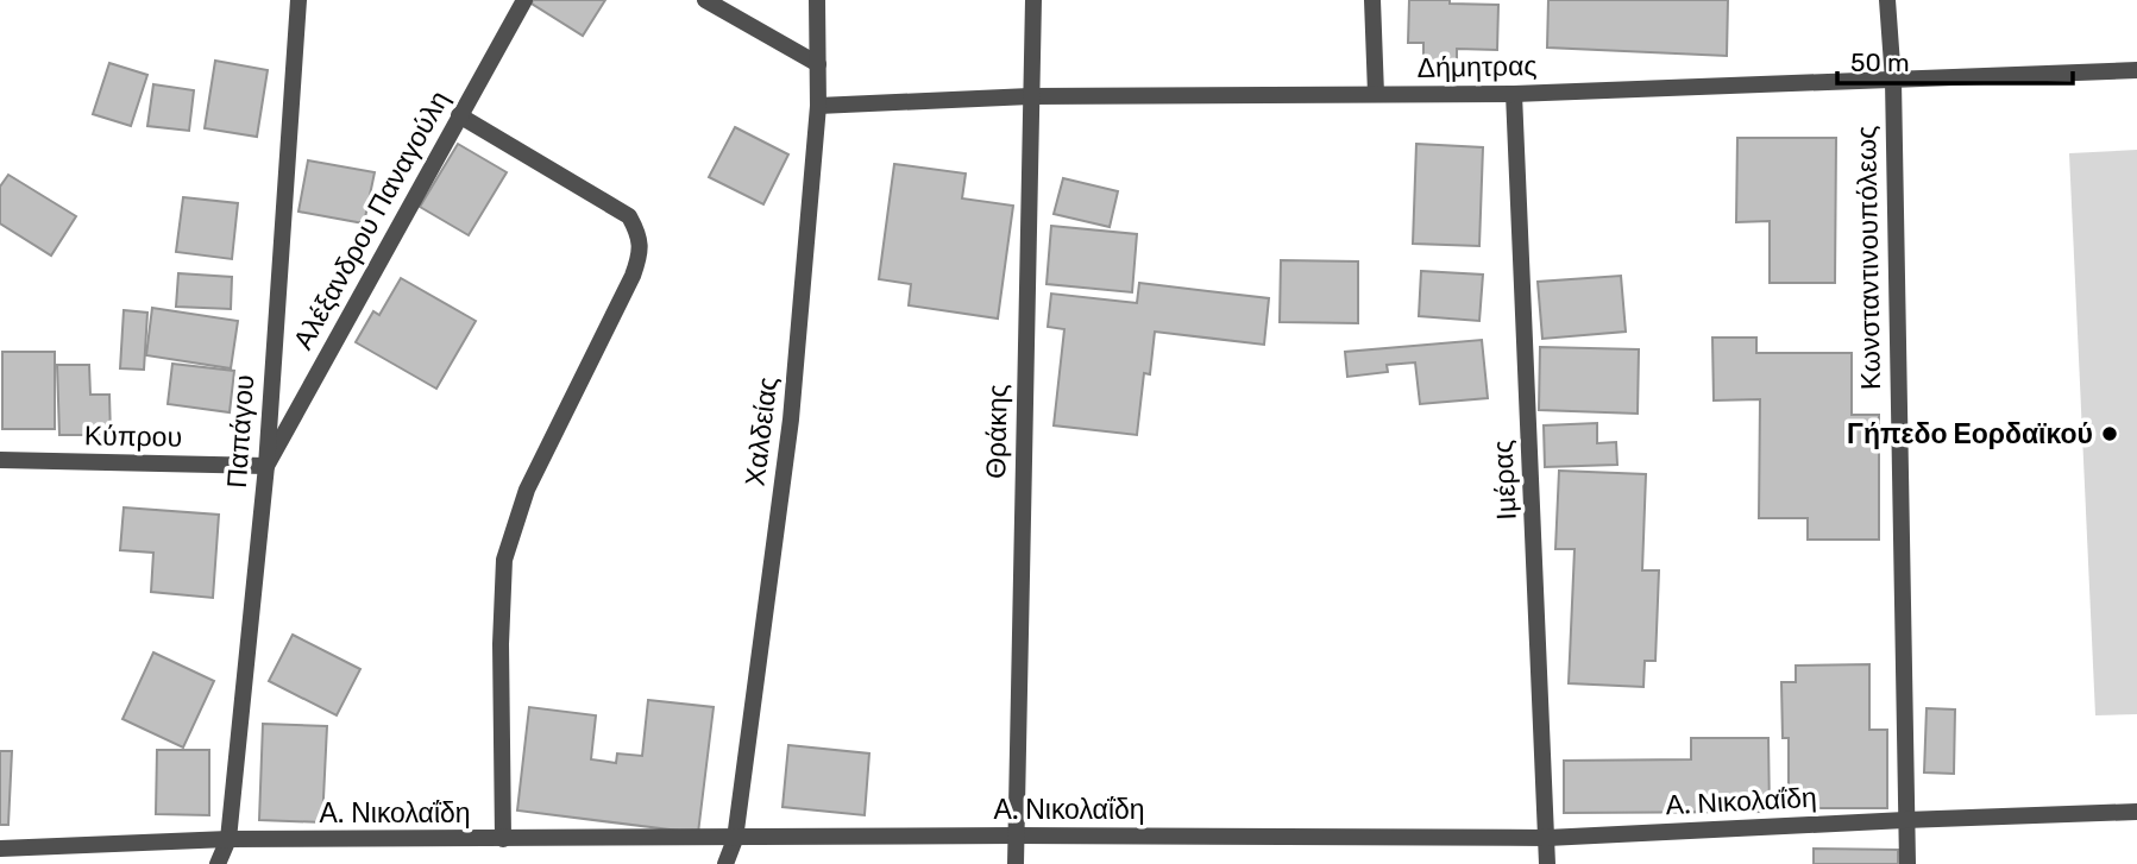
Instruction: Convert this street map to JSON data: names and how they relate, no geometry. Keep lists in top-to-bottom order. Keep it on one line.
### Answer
{"streets":{"street":["Δήμητρας","Αλέξανδρου Παναγούλη","Κωνσταντινουπόλεως","Παπάγου","Χαλδείας","Θράκης","Κύπρου","Ιμέρας","Α. Νικολαΐδη"]},"crossings":[["Δήμητρας","Κωνσταντινουπόλεως"],["Δήμητρας","Χαλδείας"],["Δήμητρας","Θράκης"],["Δήμητρας","Ιμέρας"],["Αλέξανδρου Παναγούλη","Παπάγου"],["Αλέξανδρου Παναγούλη","Κύπρου"],["Κωνσταντινουπόλεως","Α. Νικολαΐδη"],["Παπάγου","Κύπρου"],["Παπάγου","Α. Νικολαΐδη"],["Χαλδείας","Α. Νικολαΐδη"],["Θράκης","Α. Νικολαΐδη"],["Ιμέρας","Α. Νικολαΐδη"]],"places":["Γήπεδο Εορδαϊκού"],"scale_bar":"50 m"}
